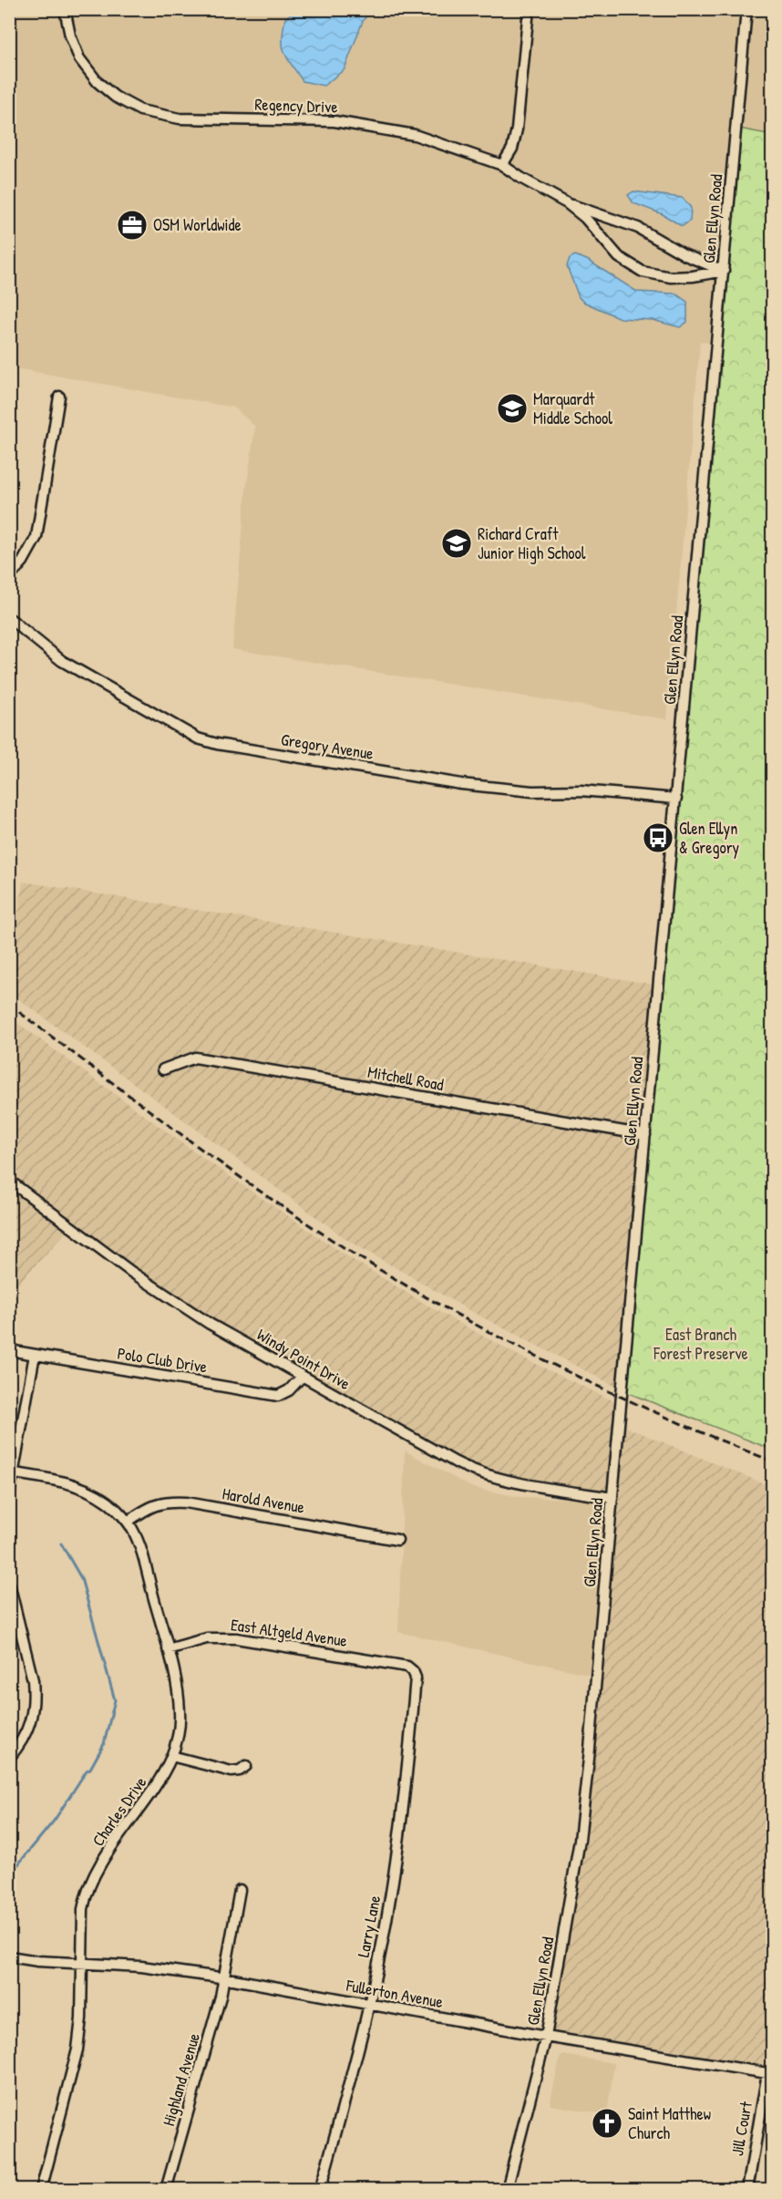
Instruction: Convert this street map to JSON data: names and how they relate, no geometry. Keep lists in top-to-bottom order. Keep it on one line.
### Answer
{"streets":{"street":["Regency Drive","Glen Ellyn Road","Gregory Avenue","Mitchell Road","Windy Point Drive","Polo Club Drive","Harold Avenue","East Altgeld Avenue","Charles Drive","Larry Lane","Fullerton Avenue","Highland Avenue","Jill Court"]},"crossings":[["Regency Drive","Glen Ellyn Road"],["Glen Ellyn Road","Gregory Avenue"],["Glen Ellyn Road","Mitchell Road"],["Glen Ellyn Road","Windy Point Drive"],["Glen Ellyn Road","Fullerton Avenue"],["Windy Point Drive","Polo Club Drive"],["Harold Avenue","Charles Drive"],["East Altgeld Avenue","Charles Drive"],["East Altgeld Avenue","Larry Lane"],["Charles Drive","Fullerton Avenue"],["Larry Lane","Fullerton Avenue"],["Fullerton Avenue","Highland Avenue"],["Fullerton Avenue","Jill Court"]],"parks":["East Branch Forest Preserve"],"places":{"office":["OSM Worldwide"],"school or university":["Marquardt Middle School","Richard Craft Junior High School"],"bus stop":["Glen Ellyn & Gregory"],"church":["Saint Matthew Church"]}}
